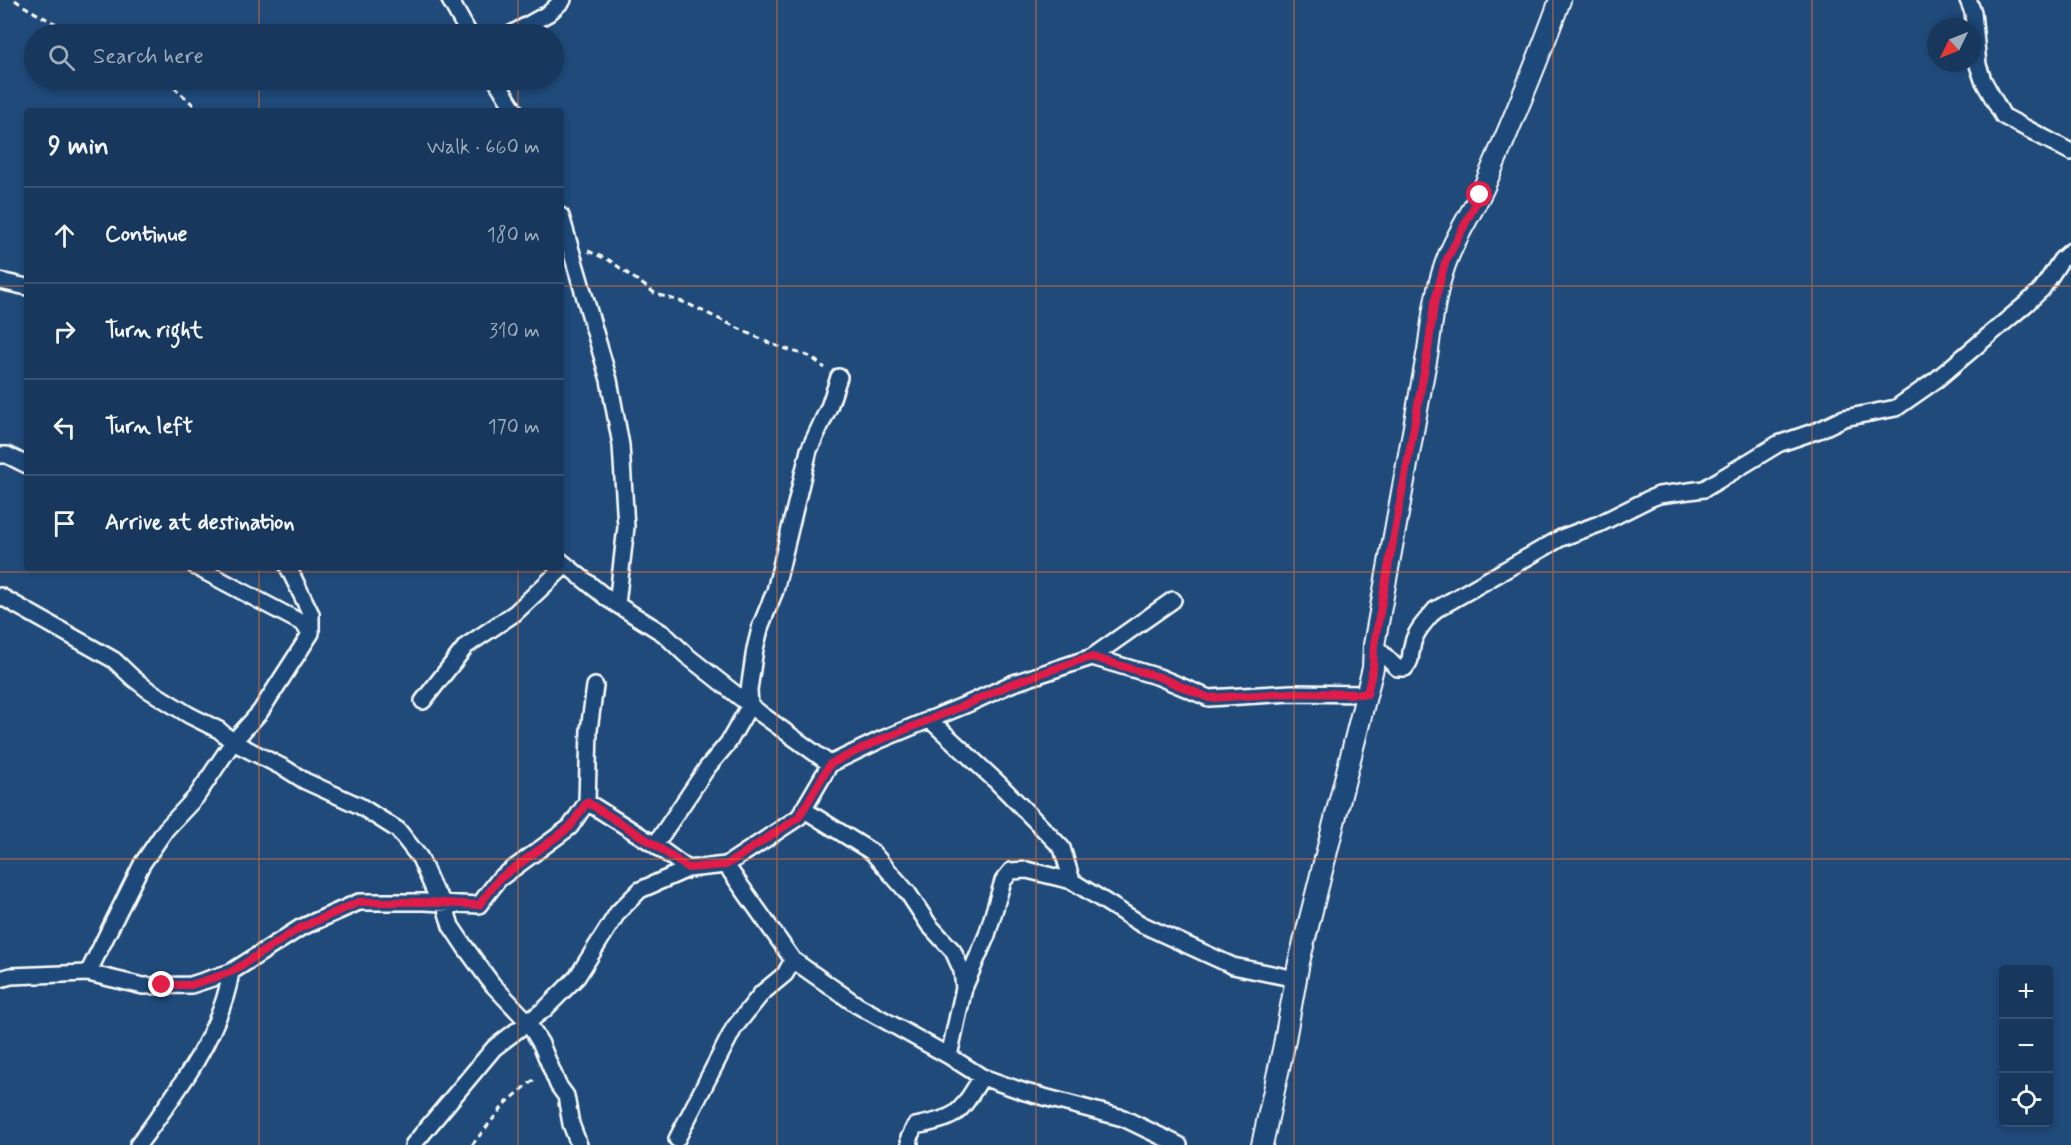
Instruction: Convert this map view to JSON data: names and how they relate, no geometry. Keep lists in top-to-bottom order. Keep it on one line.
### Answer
{"north":"bottom left","page":{"search":"Search here","heading":["9 min","Walk · 660 m"],"list":[["Continue","180 m"],["Turn right","310 m"],["Turn left","170 m"],"Arrive at destination"],"map_buttons":["+","−"]}}
